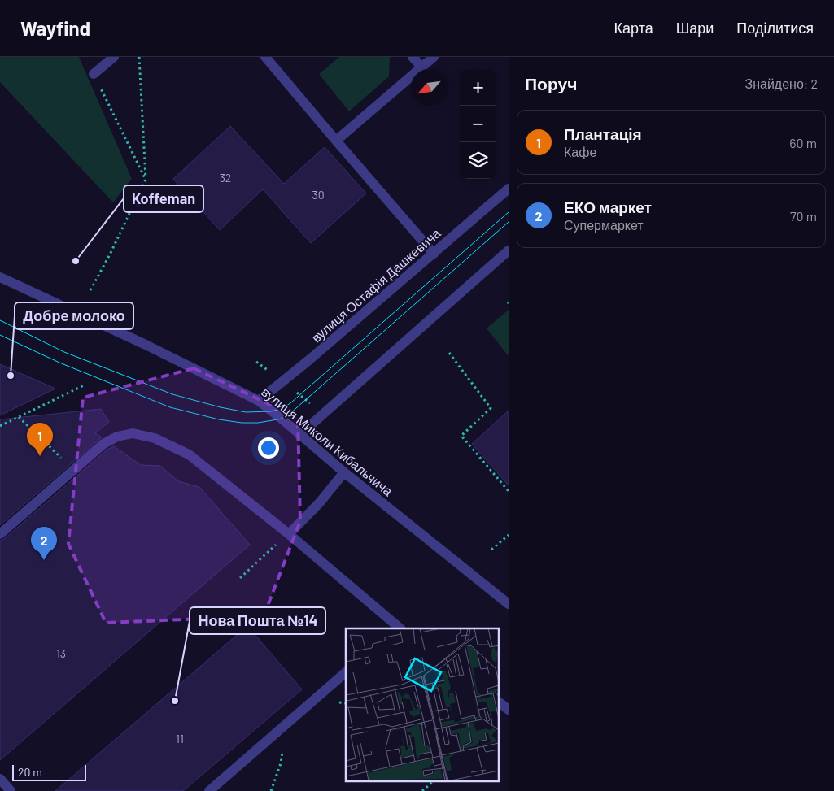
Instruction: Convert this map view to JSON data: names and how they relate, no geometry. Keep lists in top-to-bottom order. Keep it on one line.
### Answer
{"streets":{"street":["вулиця Остафія Дашкевича","вулиця Миколи Кибальчича"]},"crossings":[["вулиця Остафія Дашкевича","вулиця Миколи Кибальчича"]],"places":["Koffeman","Добре молоко","Нова Пошта №14"],"house_numbers":["32","30","13","11"],"scale_bar":"20 m","north":"bottom left","page":{"header":"Wayfind","nav":["Карта","Шари","Поділитися"],"heading":["Поруч","Знайдено: 2"],"map_buttons":["+","−"],"list":[{"mark":"1","name":"Плантація","note":"Кафе","value":"60 m"},{"mark":"2","name":"ЕКО маркет","note":"Супермаркет","value":"70 m"}],"pins":["1","2"],"scale":"20 m"}}
